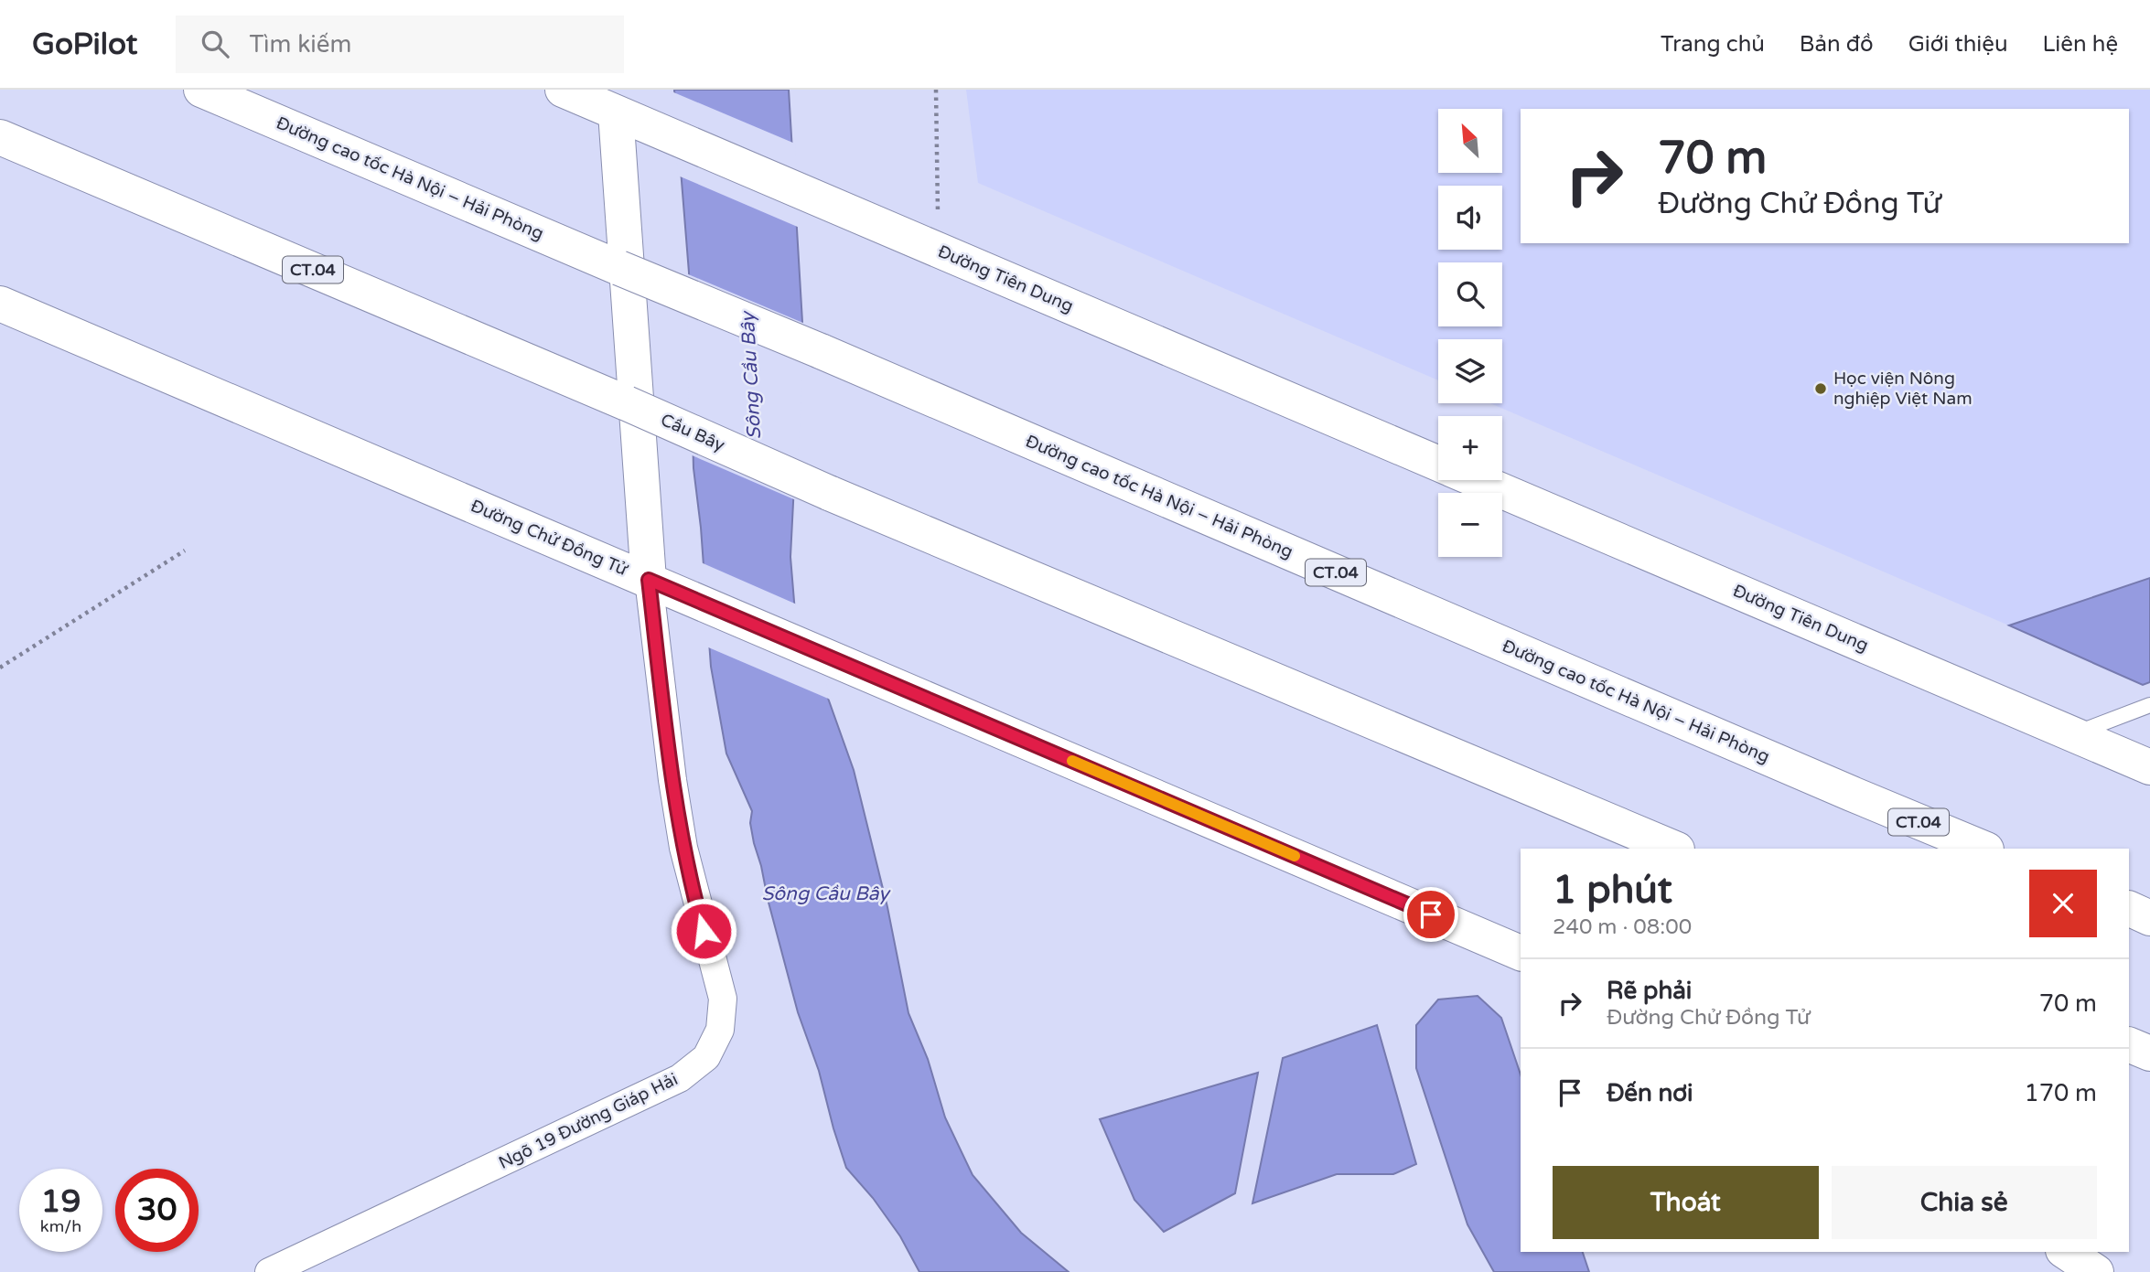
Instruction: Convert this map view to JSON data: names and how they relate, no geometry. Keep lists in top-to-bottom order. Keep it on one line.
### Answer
{"streets":{"main road":["Đường cao tốc Hà Nội – Hải Phòng","CT.04","Đường Tiên Dung","Cầu Bây","Đường Chử Đồng Tử"],"street":["Ngõ 19 Đường Giáp Hải"]},"crossings":[["Đường Chử Đồng Tử","Ngõ 19 Đường Giáp Hải"]],"water":["Sông Cầu Bây"],"places":["Học viện Nông nghiệp Việt Nam"],"north":"top left","page":{"header":"GoPilot","search":"Tìm kiếm","nav":["Trang chủ","Bản đồ","Giới thiệu","Liên hệ"],"map_buttons":["+","−"],"turn":["70 m","Đường Chử Đồng Tử"],"heading":["1 phút","240 m · 08:00"],"list":[{"name":"Rẽ phải","note":"Đường Chử Đồng Tử","value":"70 m"},{"name":"Đến nơi","value":"170 m"}],"buttons":["Thoát","Chia sẻ"],"speed":"19 km/h","limit":"30"}}
